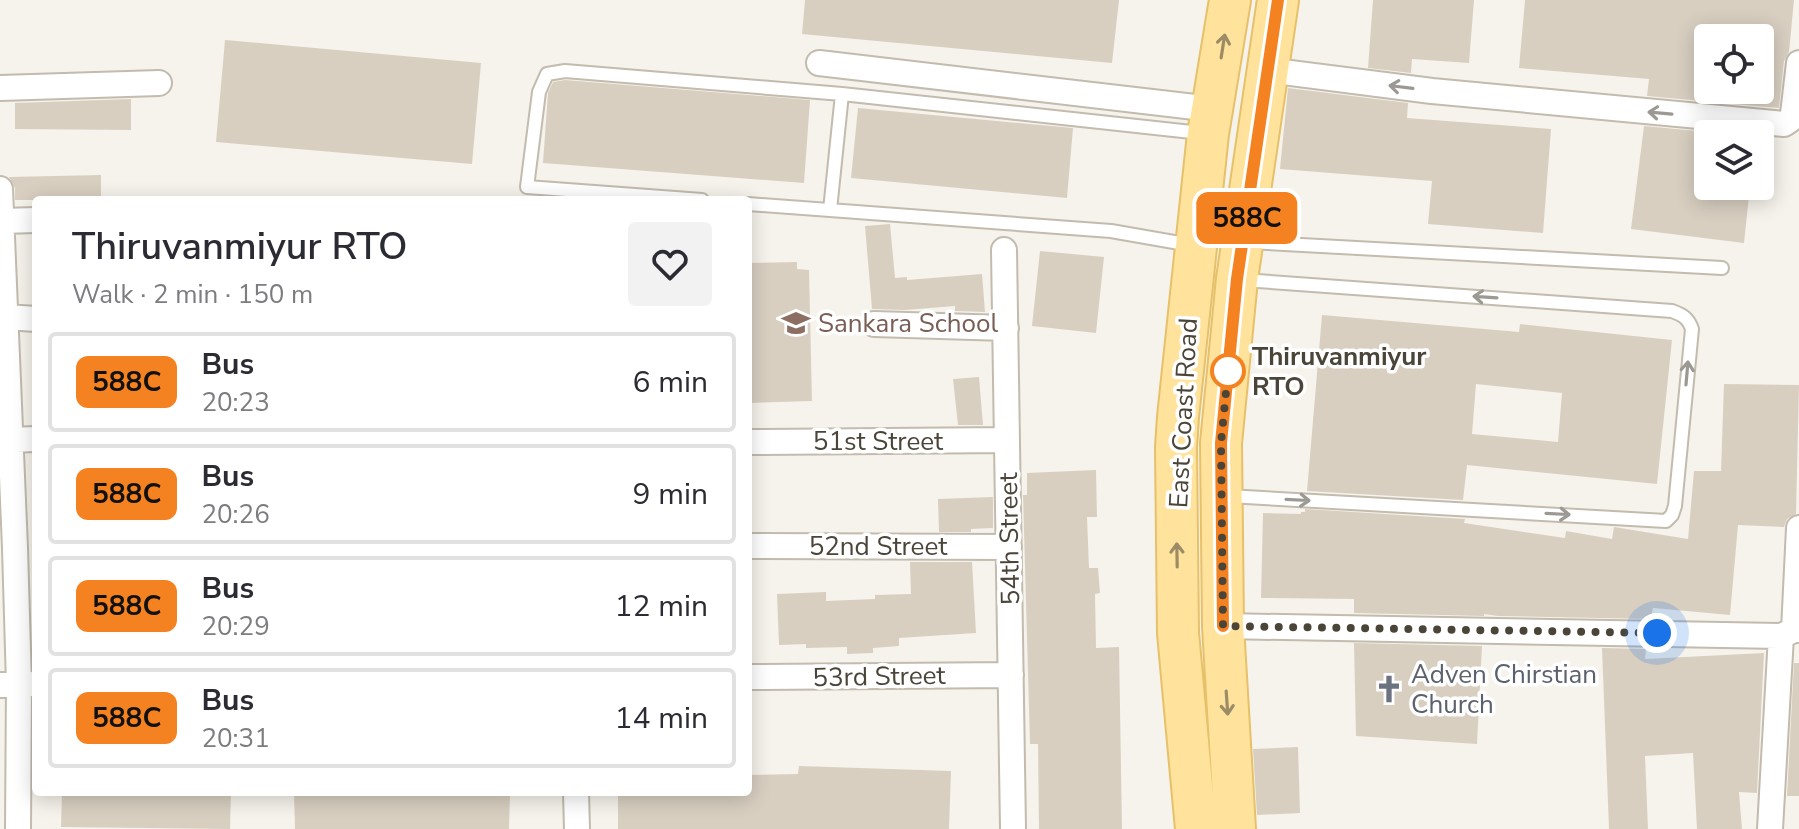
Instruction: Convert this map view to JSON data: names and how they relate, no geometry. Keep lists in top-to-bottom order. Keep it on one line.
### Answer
{"streets":{"main road":["East Coast Road"],"street":["51st Street","54th Street","52nd Street","53rd Street"]},"crossings":[["51st Street","54th Street"],["54th Street","52nd Street"],["54th Street","53rd Street"]],"places":{"school or university":["Sankara School"],"other":["Thiruvanmiyur RTO"],"church":["Adven Chirstian Church"]},"lines":["bus line 588C"],"page":{"on_map":"588C","heading":["Thiruvanmiyur RTO","Walk · 2 min · 150 m"],"list":[{"mark":"588C","name":"Bus","note":"20:23","value":"6 min"},{"mark":"588C","name":"Bus","note":"20:26","value":"9 min"},{"mark":"588C","name":"Bus","note":"20:29","value":"12 min"},{"mark":"588C","name":"Bus","note":"20:31","value":"14 min"}]}}
